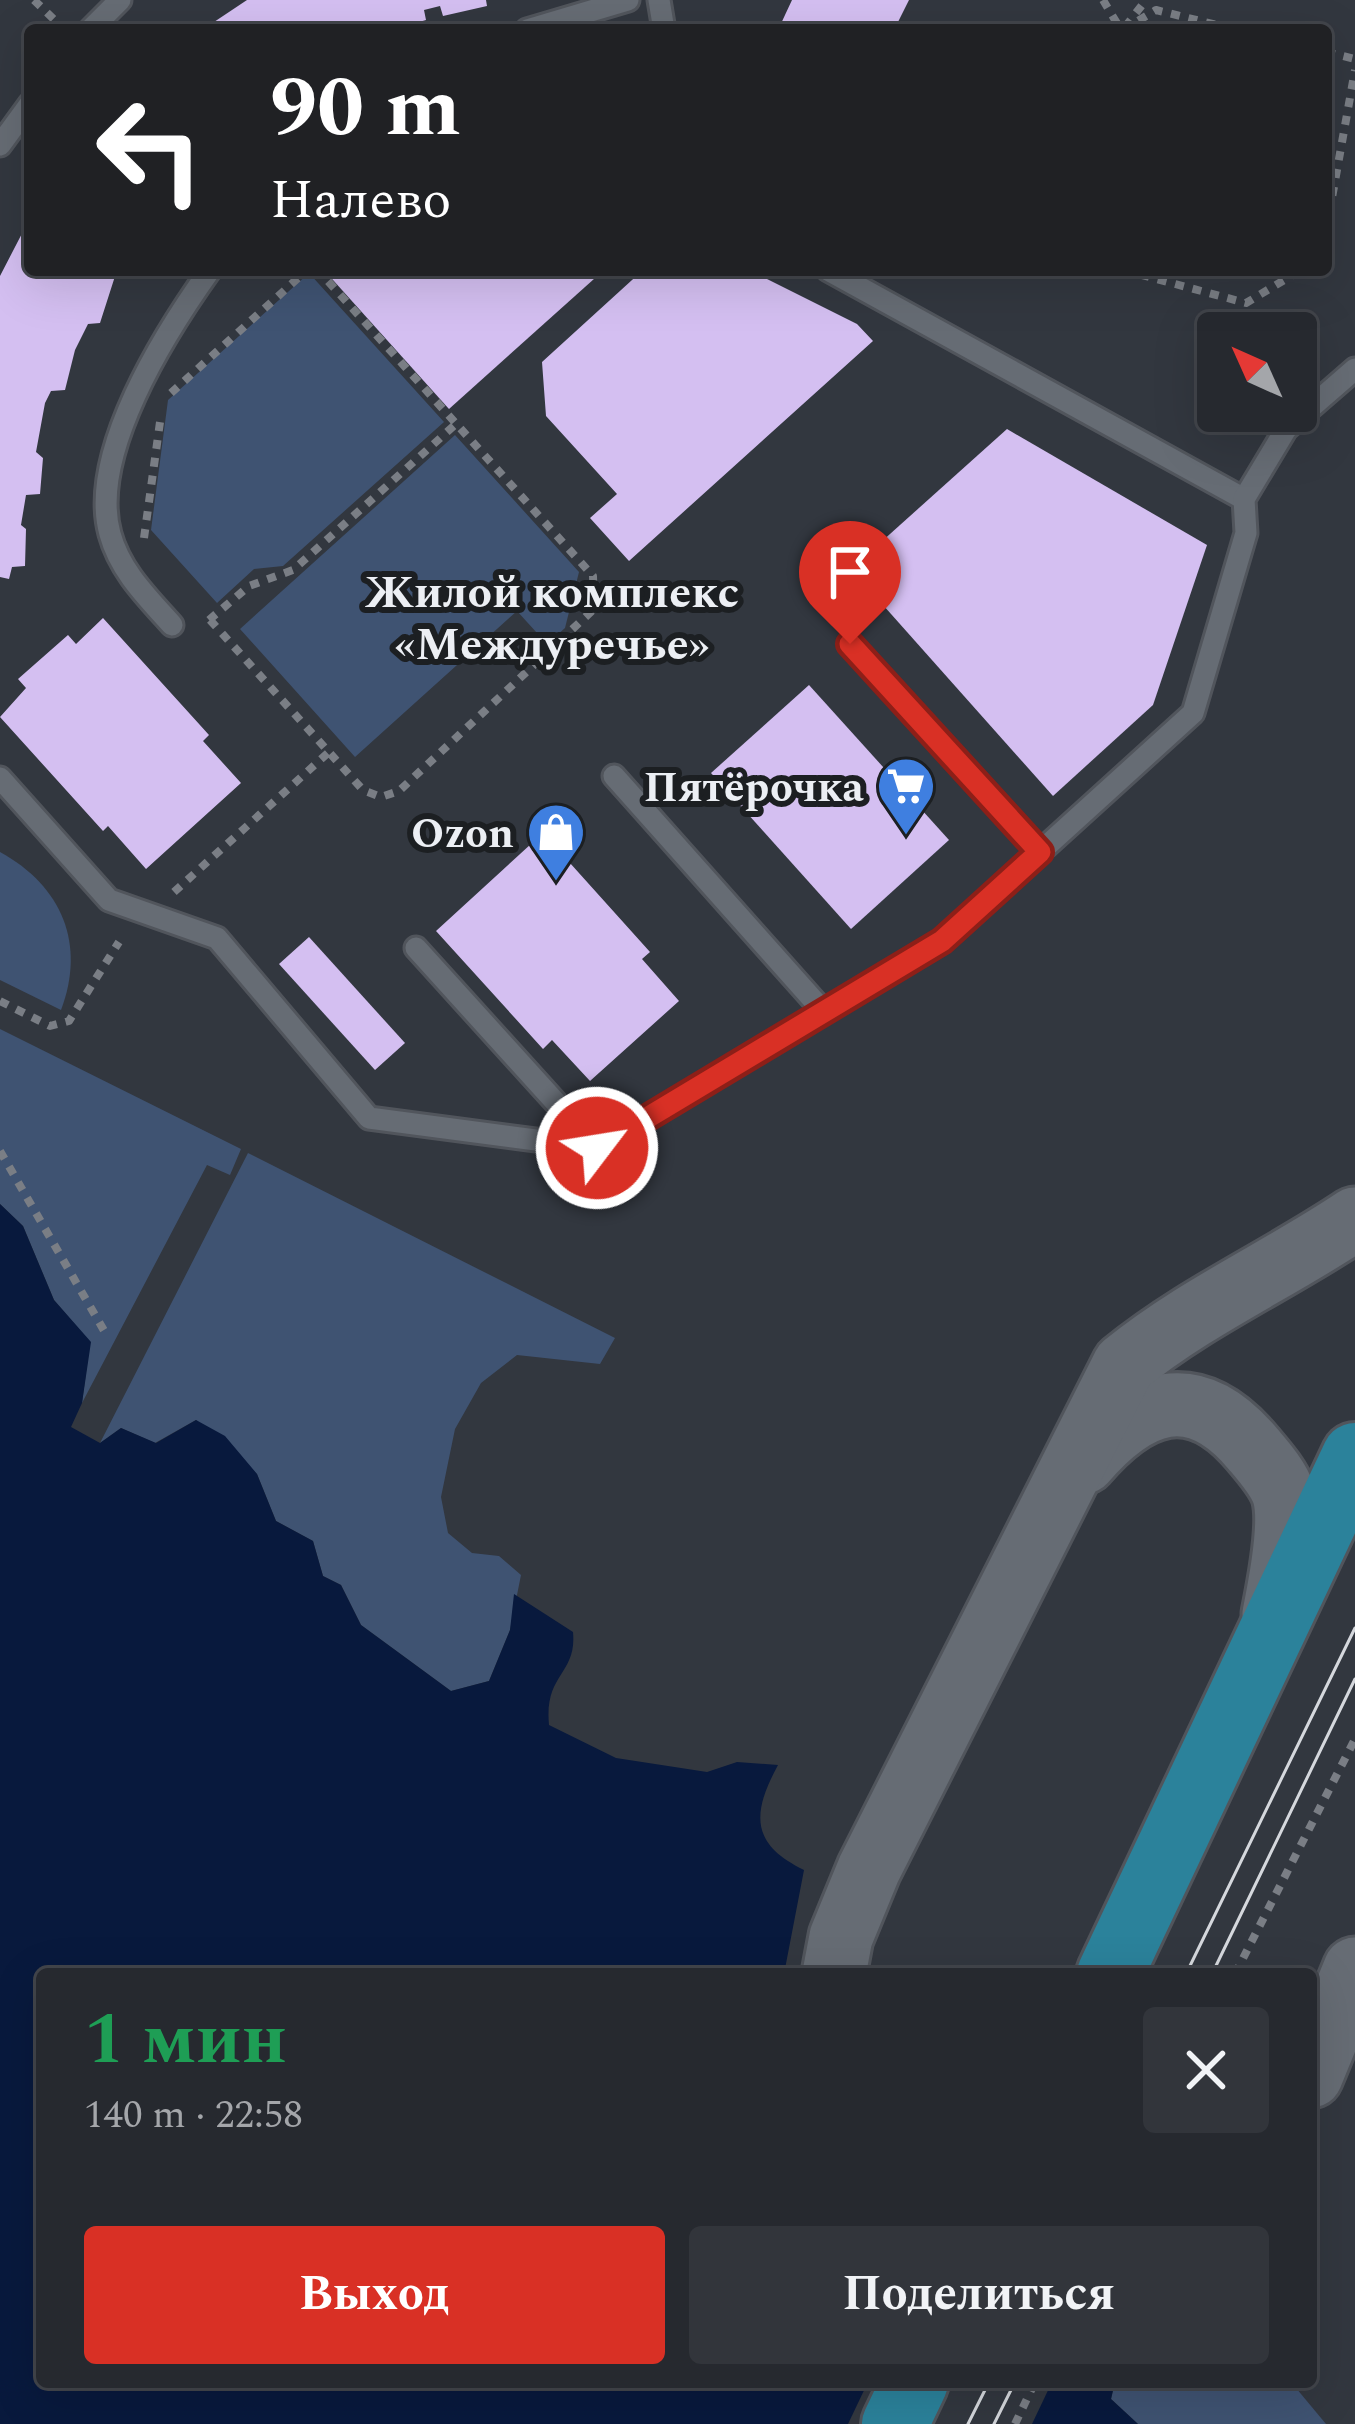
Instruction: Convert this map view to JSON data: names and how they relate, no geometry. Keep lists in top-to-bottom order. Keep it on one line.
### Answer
{"districts":["Жилой комплекс «Междуречье»"],"places":{"supermarket":["Пятёрочка"],"shop":["Ozon"]},"north":"top left","page":{"turn":["90 m","Налево"],"heading":["1 мин","140 m · 22:58"],"buttons":["Выход","Поделиться"]}}
